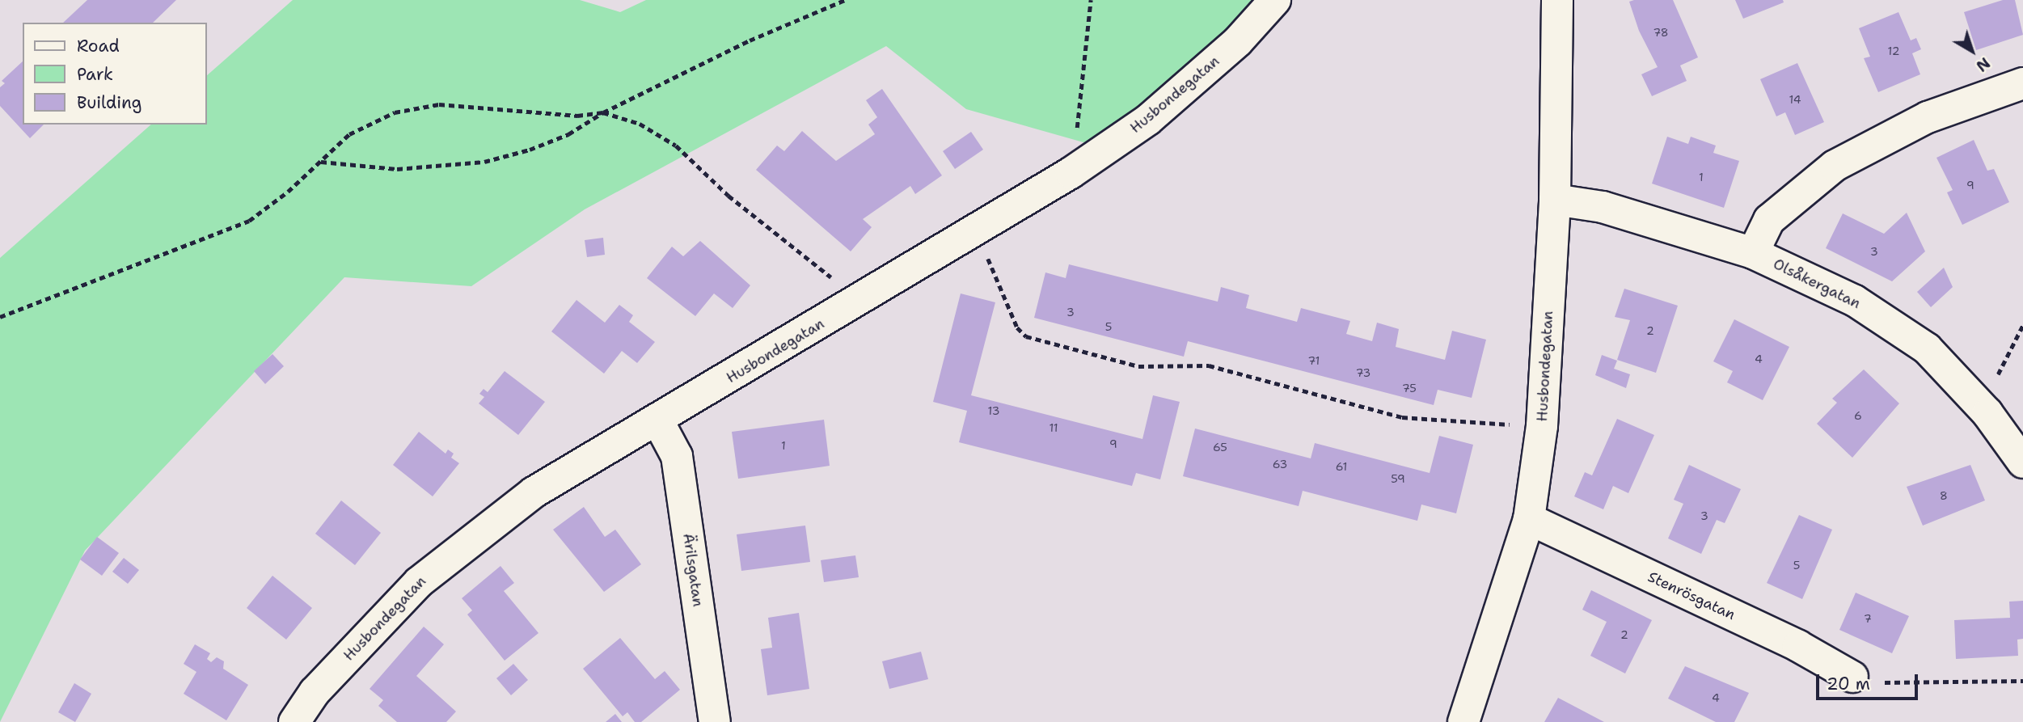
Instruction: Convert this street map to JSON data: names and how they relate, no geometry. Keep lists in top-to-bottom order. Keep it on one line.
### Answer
{"streets":{"street":["Husbondegatan","Olsåkergatan","Ärilsgatan","Stenrösgatan"]},"crossings":[["Husbondegatan","Olsåkergatan"],["Husbondegatan","Ärilsgatan"],["Husbondegatan","Stenrösgatan"]],"house_numbers":["78","12","14","1","9","3","3","5","2","4","71","73","75","13","6","11","9","1","65","63","61","59","8","3","5","7","2","4"],"legend":["Road","Park","Building"],"scale_bar":"20 m","north":"bottom right"}
